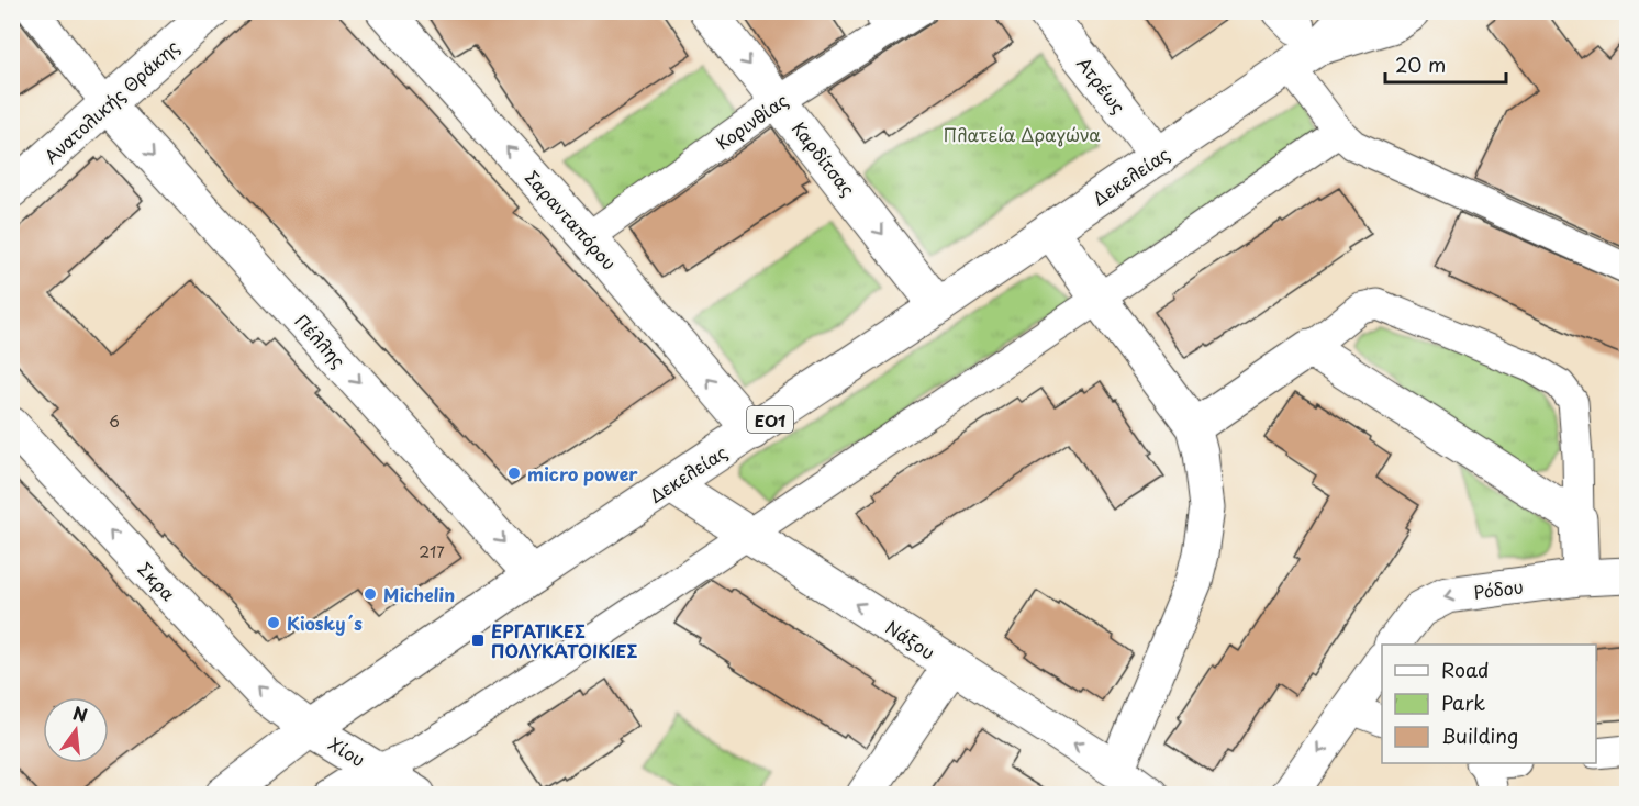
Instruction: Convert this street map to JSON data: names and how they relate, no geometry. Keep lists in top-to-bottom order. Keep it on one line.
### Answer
{"streets":{"street":["Ατρέως","Ανατολικής Θράκης","Κορινθίας","Καρδίτσας","Δεκελείας","Σαρανταπόρου","Πέλλης","ΕΟ1","Σκρα","Ρόδου","Νάξου","Χίου"]},"crossings":[["Ατρέως","Δεκελείας"],["Ανατολικής Θράκης","Πέλλης"],["Κορινθίας","Καρδίτσας"],["Κορινθίας","Σαρανταπόρου"],["Καρδίτσας","Δεκελείας"],["Δεκελείας","Σαρανταπόρου"],["Δεκελείας","Πέλλης"],["Δεκελείας","Σκρα"],["Δεκελείας","Νάξου"],["Δεκελείας","Χίου"],["Σκρα","Χίου"]],"one_way":["Καρδίτσας","Σαρανταπόρου","Πέλλης","Σκρα","Νάξου"],"parks":["Πλατεία Δραγώνα"],"places":{"other":["micro power","Michelin","Kiosky´s"],"transit":["ΕΡΓΑΤΙΚΕΣ ΠΟΛΥΚΑΤΟΙΚΙΕΣ"]},"house_numbers":["6","217"],"legend":["Road","Park","Building"],"scale_bar":"20 m","north":"top"}
